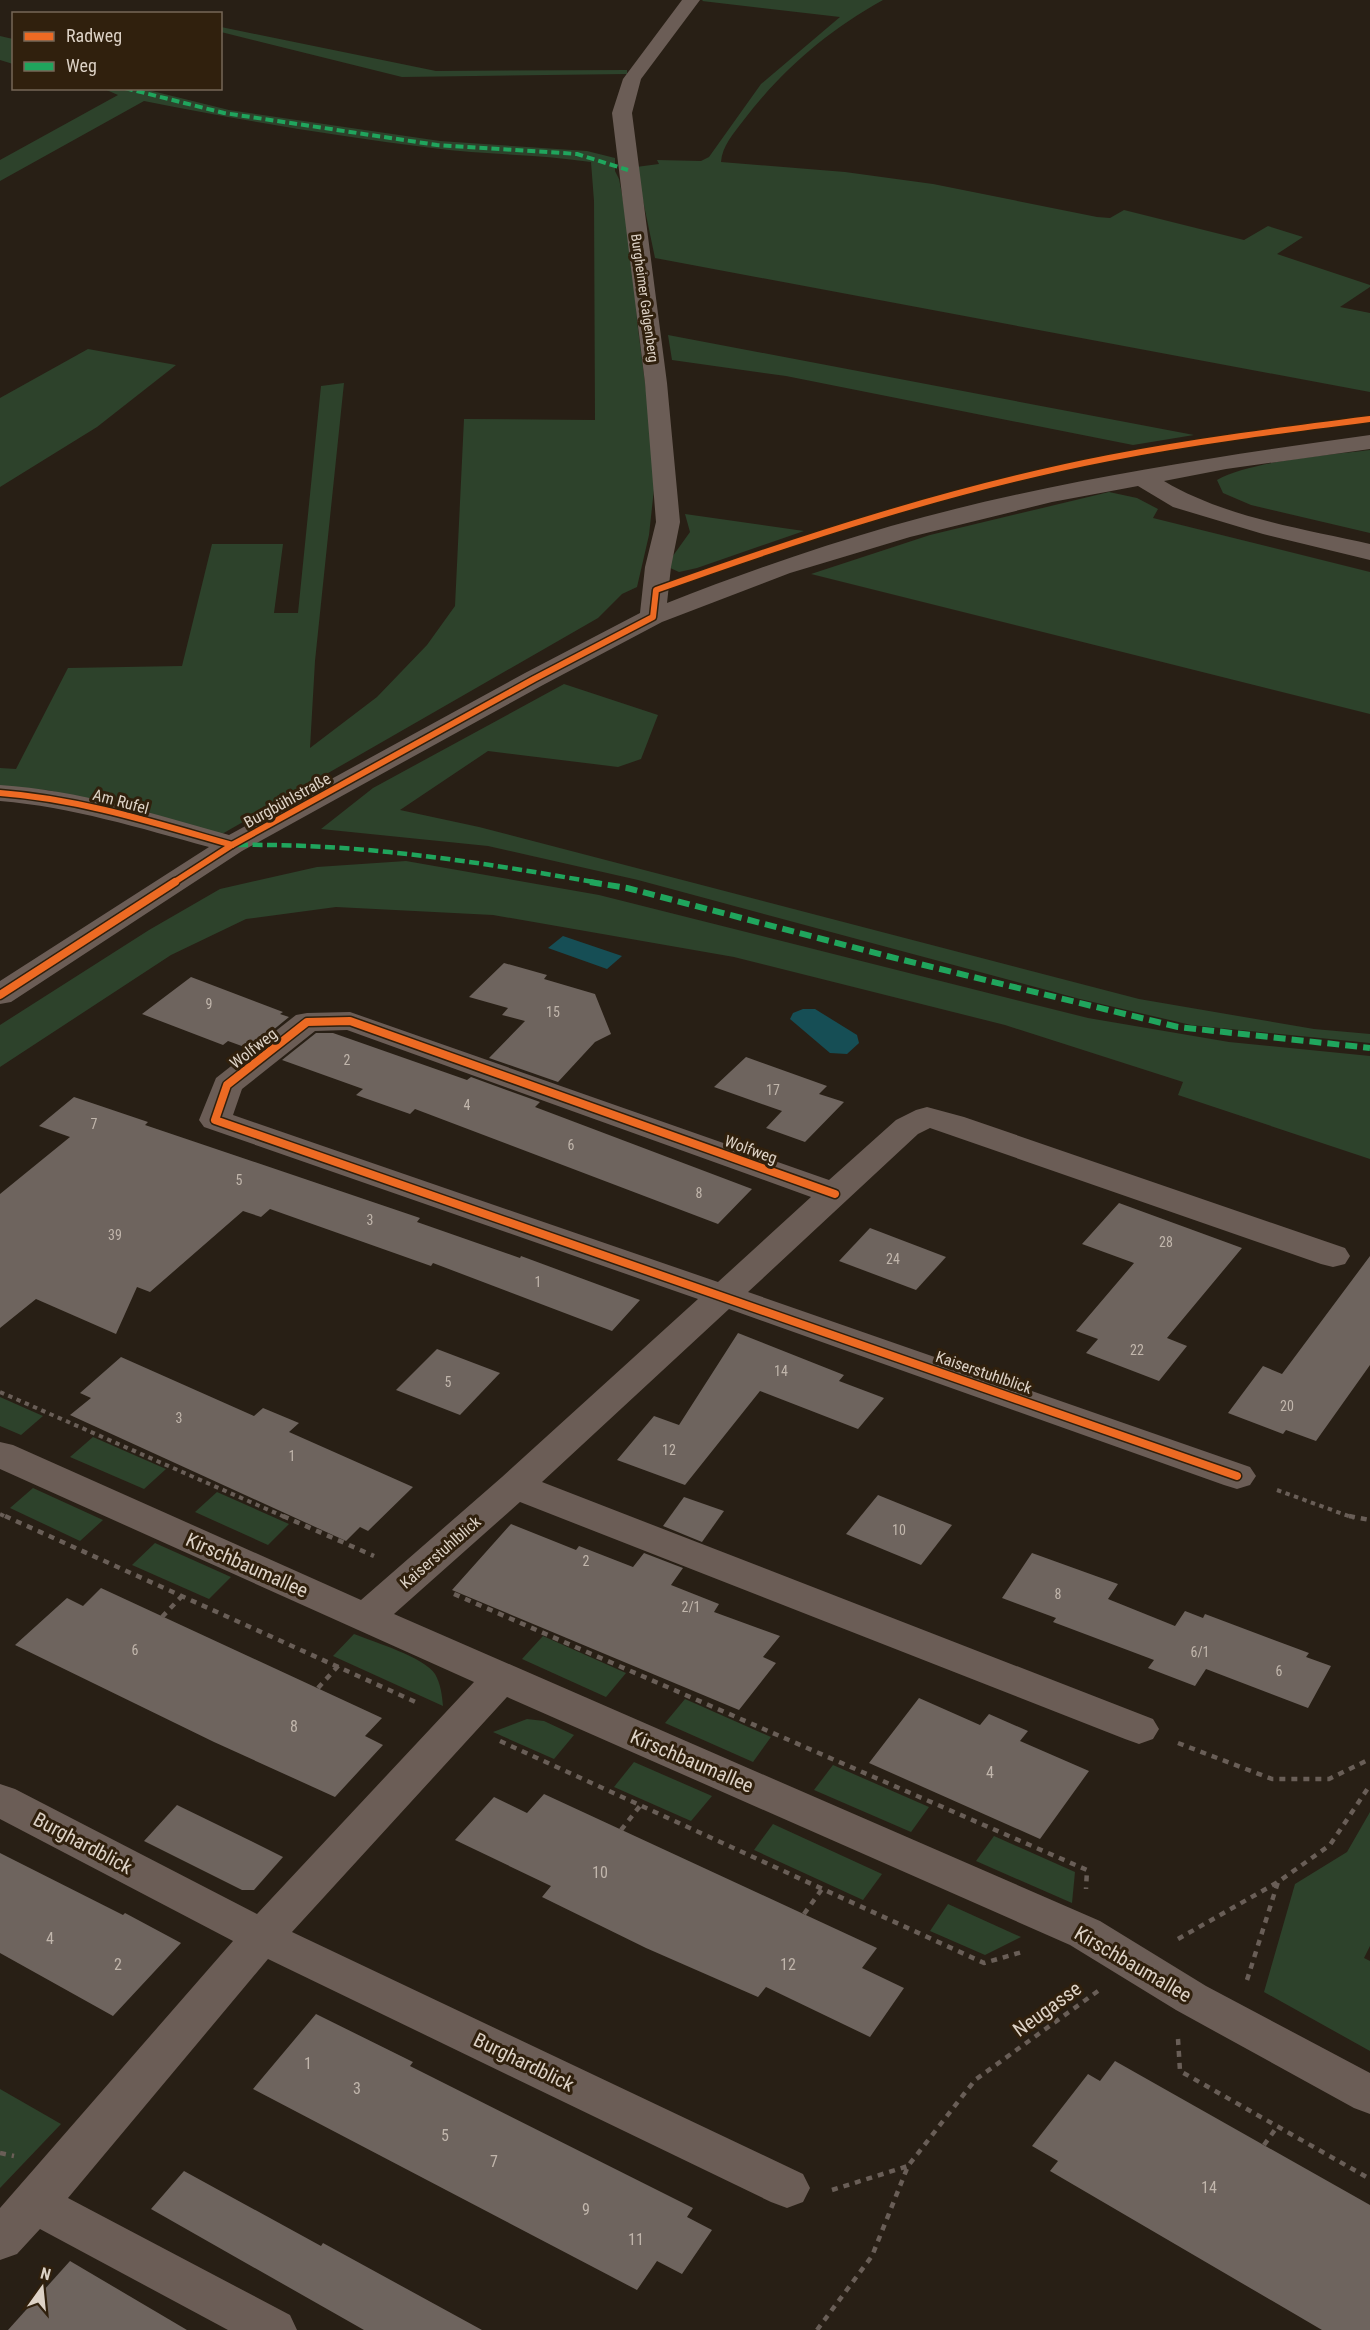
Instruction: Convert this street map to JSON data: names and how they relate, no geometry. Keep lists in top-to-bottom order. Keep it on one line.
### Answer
{"streets":{"street":["Burgheimer Galgenberg","Burgbühlstraße","Am Rufel","Wolfweg","Kaiserstuhlblick","Kirschbaumallee","Burghardblick"],"path":["Neugasse"]},"crossings":[["Burgheimer Galgenberg","Burgbühlstraße"],["Burgbühlstraße","Am Rufel"],["Wolfweg","Kaiserstuhlblick"],["Kaiserstuhlblick","Kirschbaumallee"]],"house_numbers":["9","15","2","17","4","7","6","5","8","3","39","28","24","1","22","14","5","20","3","12","1","10","2","8","2/1","6","6/1","6","8","4","10","4","2","12","1","3","5","7","14","9","11"],"legend":["Radweg","Weg"],"north":"top"}
